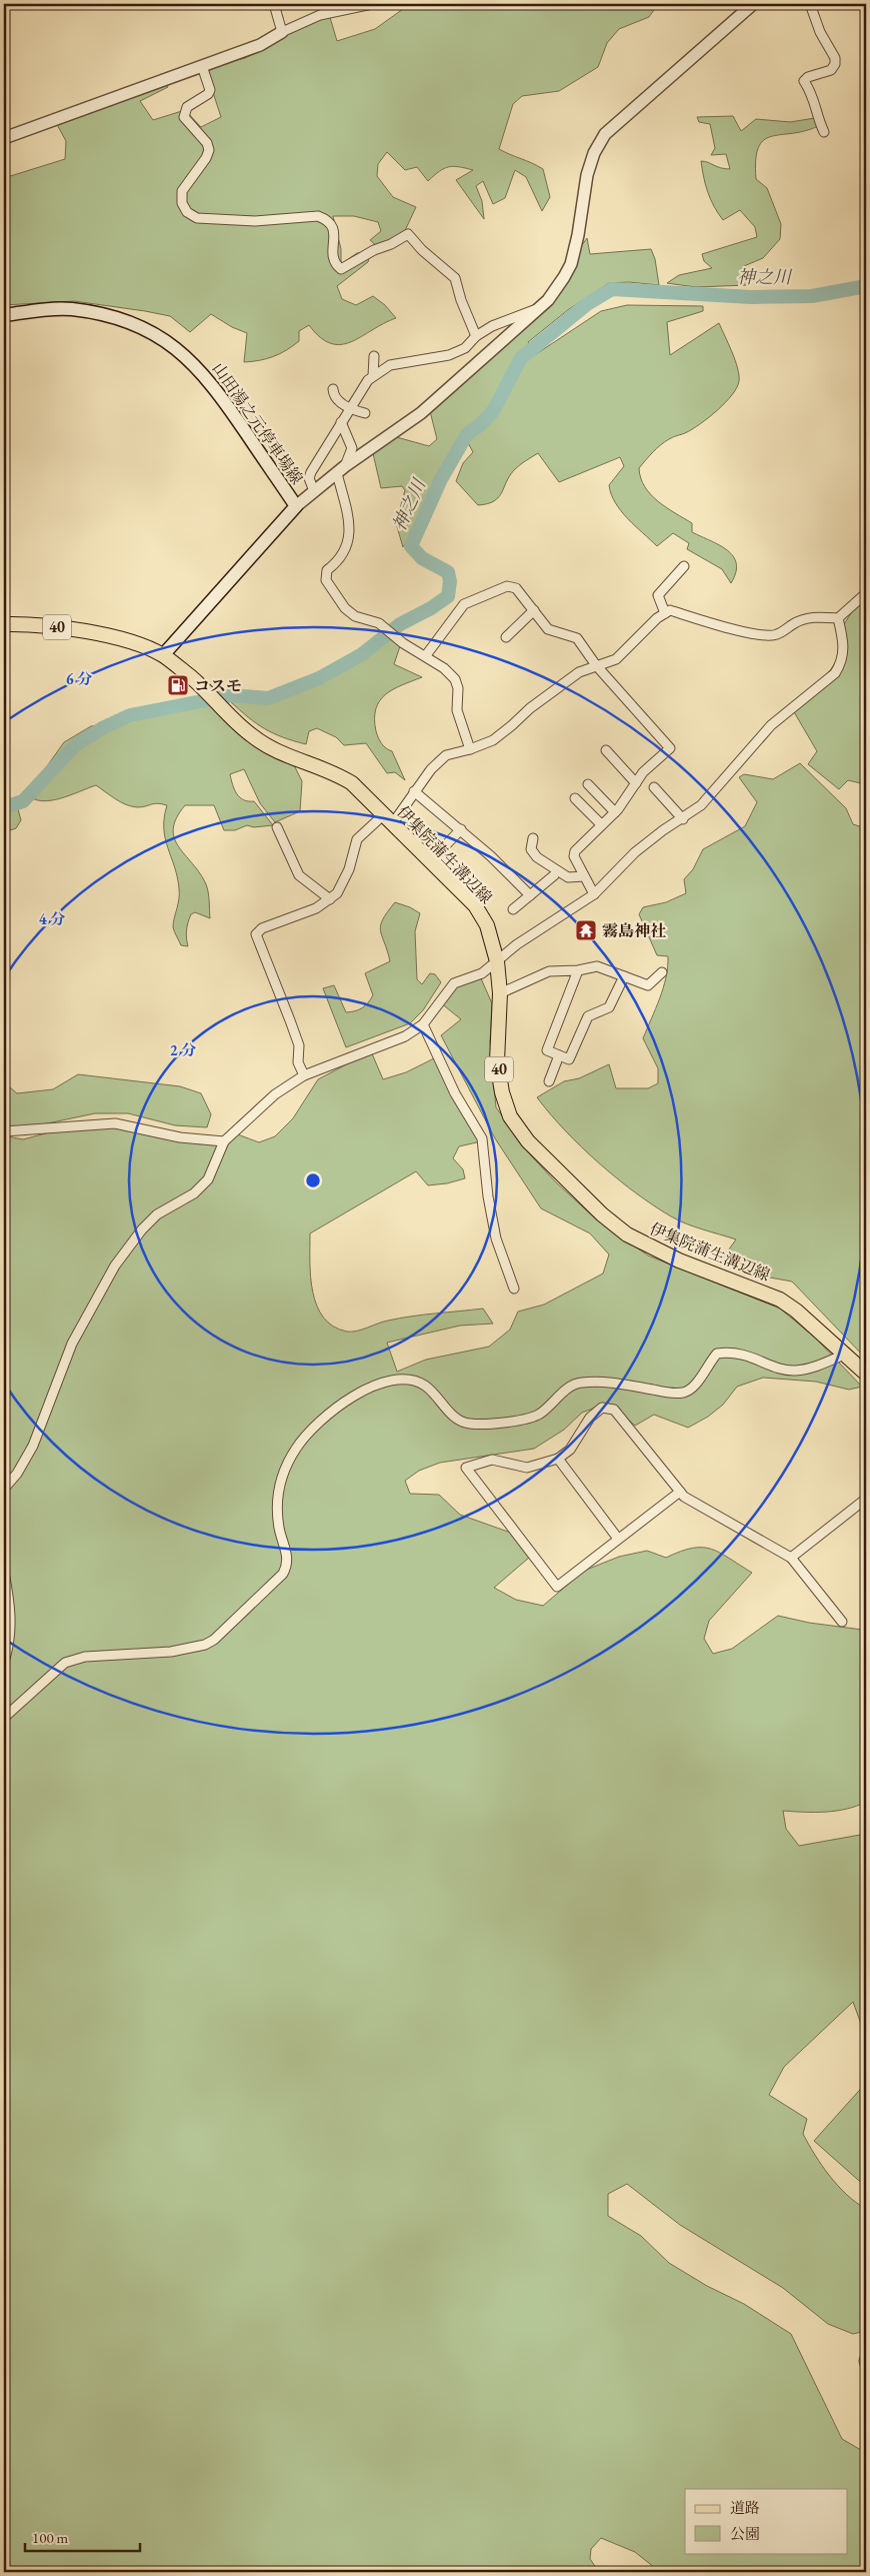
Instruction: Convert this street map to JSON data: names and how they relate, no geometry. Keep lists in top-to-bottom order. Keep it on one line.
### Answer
{"streets":{"main road":["山田湯之元停車場線","40","伊集院蒲生溝辺線"]},"crossings":[["山田湯之元停車場線","伊集院蒲生溝辺線"]],"water":["神之川"],"places":{"fuel station":["コスモ"],"temple":["霧島神社"]},"legend":["道路","公園"],"scale_bar":"100 m","rings":["6 分","4 分","2 分"]}
